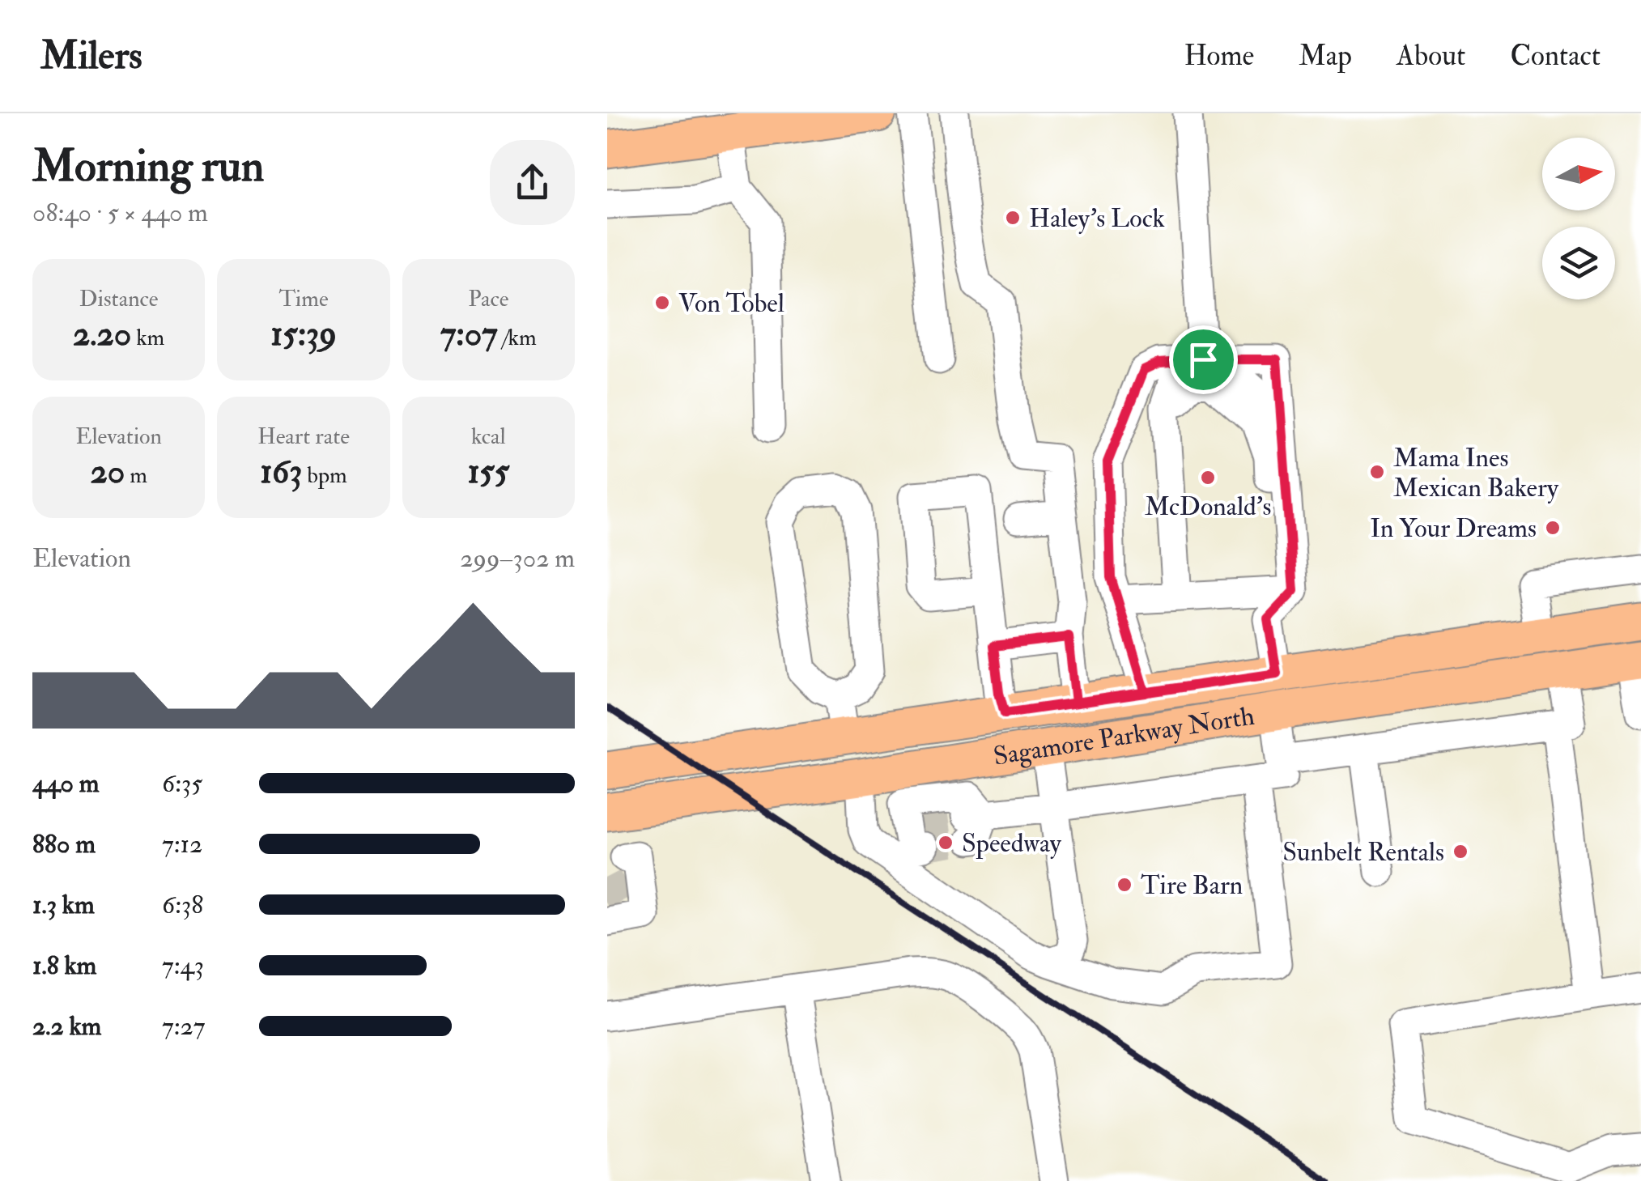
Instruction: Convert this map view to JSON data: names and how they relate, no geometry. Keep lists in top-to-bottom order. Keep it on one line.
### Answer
{"streets":{"main road":["Sagamore Parkway North"]},"places":["Haley's Lock","Von Tobel","Mama Ines Mexican Bakery","McDonald's","In Your Dreams","Speedway","Sunbelt Rentals","Tire Barn"],"north":"right","page":{"header":"Milers","nav":["Home","Map","About","Contact"],"heading":["Morning run","08:40 · 5 × 440 m"],"stats":[["Distance","2.20 km"],["Time","15:39"],["Pace","7:07 /km"],["Elevation","20 m"],["Heart rate","163 bpm"],["kcal","155"]],"chart":["Elevation","299–302 m"],"list":[{"name":"440 m","note":"6:35"},{"name":"880 m","note":"7:12"},{"name":"1.3 km","note":"6:38"},{"name":"1.8 km","note":"7:43"},{"name":"2.2 km","note":"7:27"}]}}
